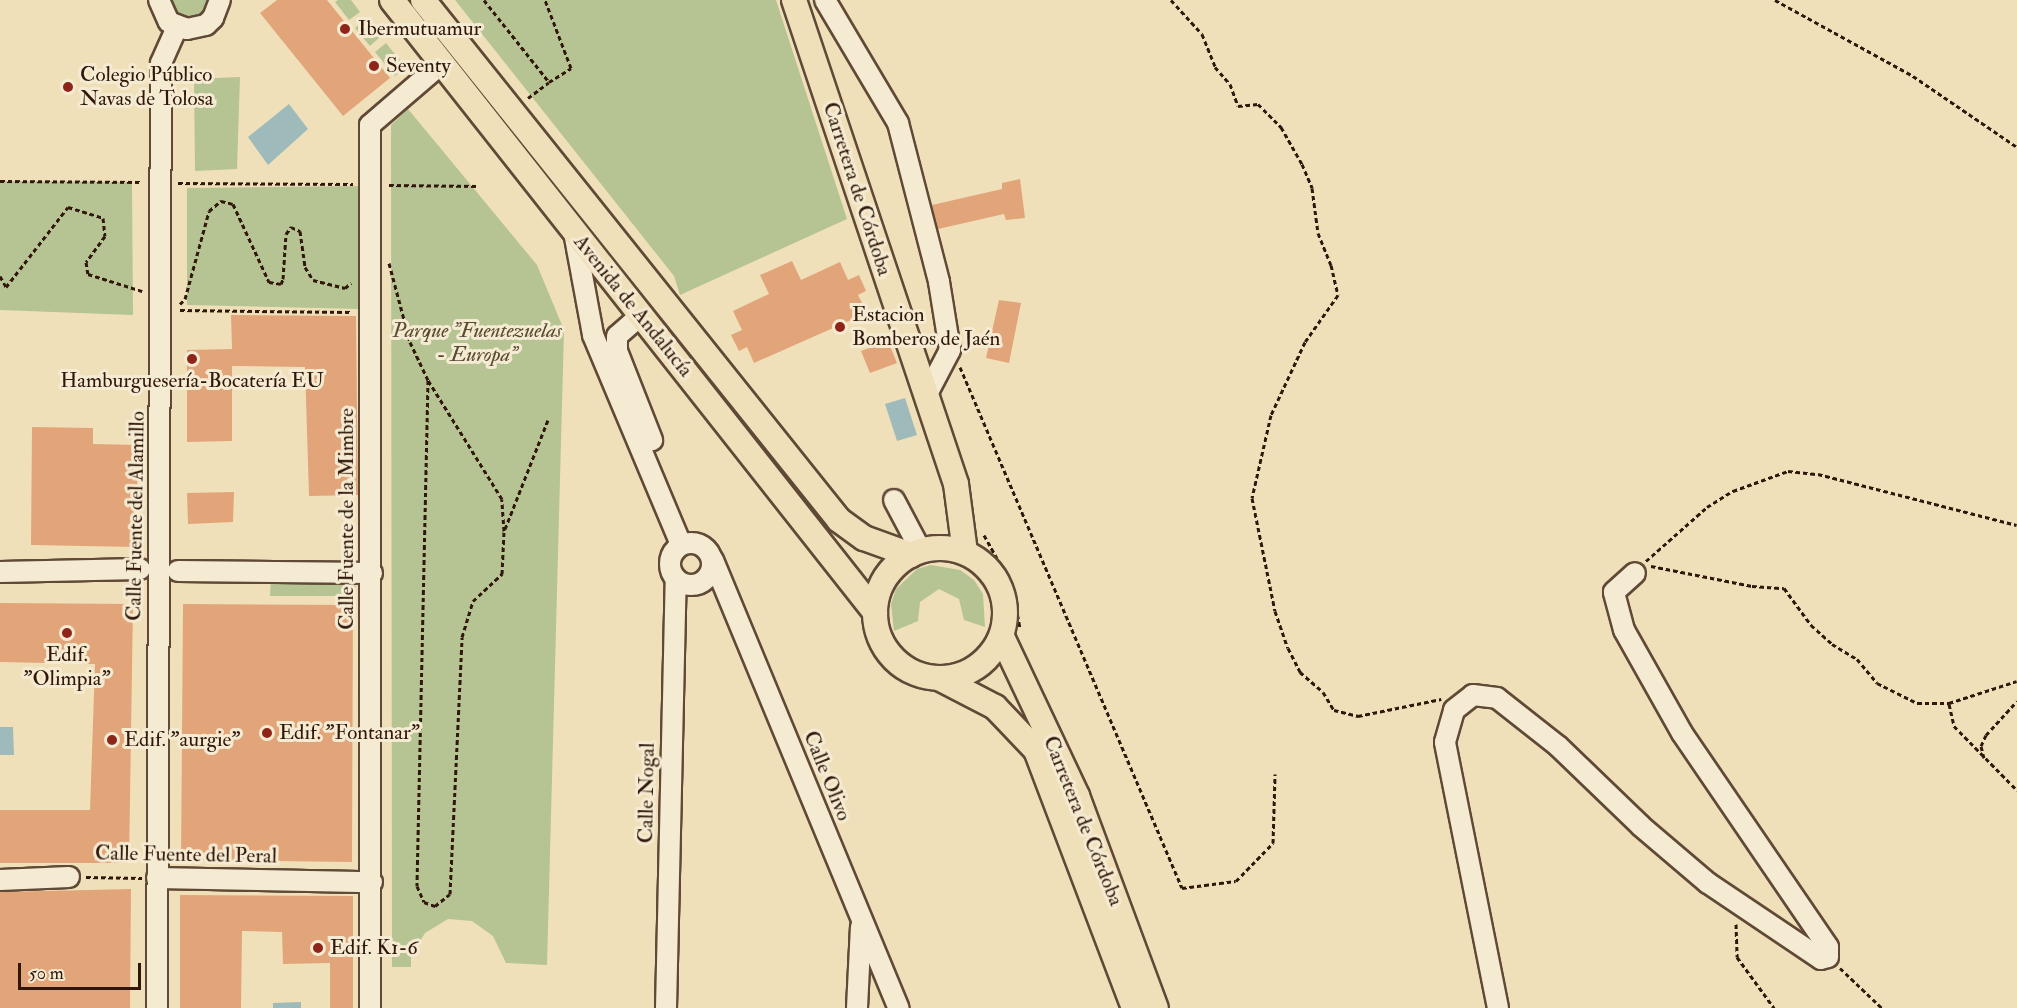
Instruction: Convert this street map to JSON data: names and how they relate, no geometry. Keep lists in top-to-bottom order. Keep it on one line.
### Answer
{"streets":{"main road":["Carretera de Córdoba","Avenida de Andalucía"],"street":["Calle Fuente del Alamillo","Calle Fuente de la Mimbre","Calle Olivo","Calle Nogal","Calle Fuente del Peral"]},"crossings":[["Carretera de Córdoba","Avenida de Andalucía"],["Avenida de Andalucía","Calle Fuente de la Mimbre"],["Calle Fuente del Alamillo","Calle Fuente del Peral"],["Calle Fuente de la Mimbre","Calle Fuente del Peral"],["Calle Olivo","Calle Nogal"]],"parks":["Parque \"Fuentezuelas - Europa\""],"places":["Ibermutuamur","Seventy","Colegio Público Navas de Tolosa","Estacion Bomberos de Jaén","Hamburguesería-Bocatería EU","Edif. \"Olimpia\"","Edif. \"Fontanar\"","Edif. \"aurgie\"","Edif. K1-6"],"scale_bar":"50 m"}
